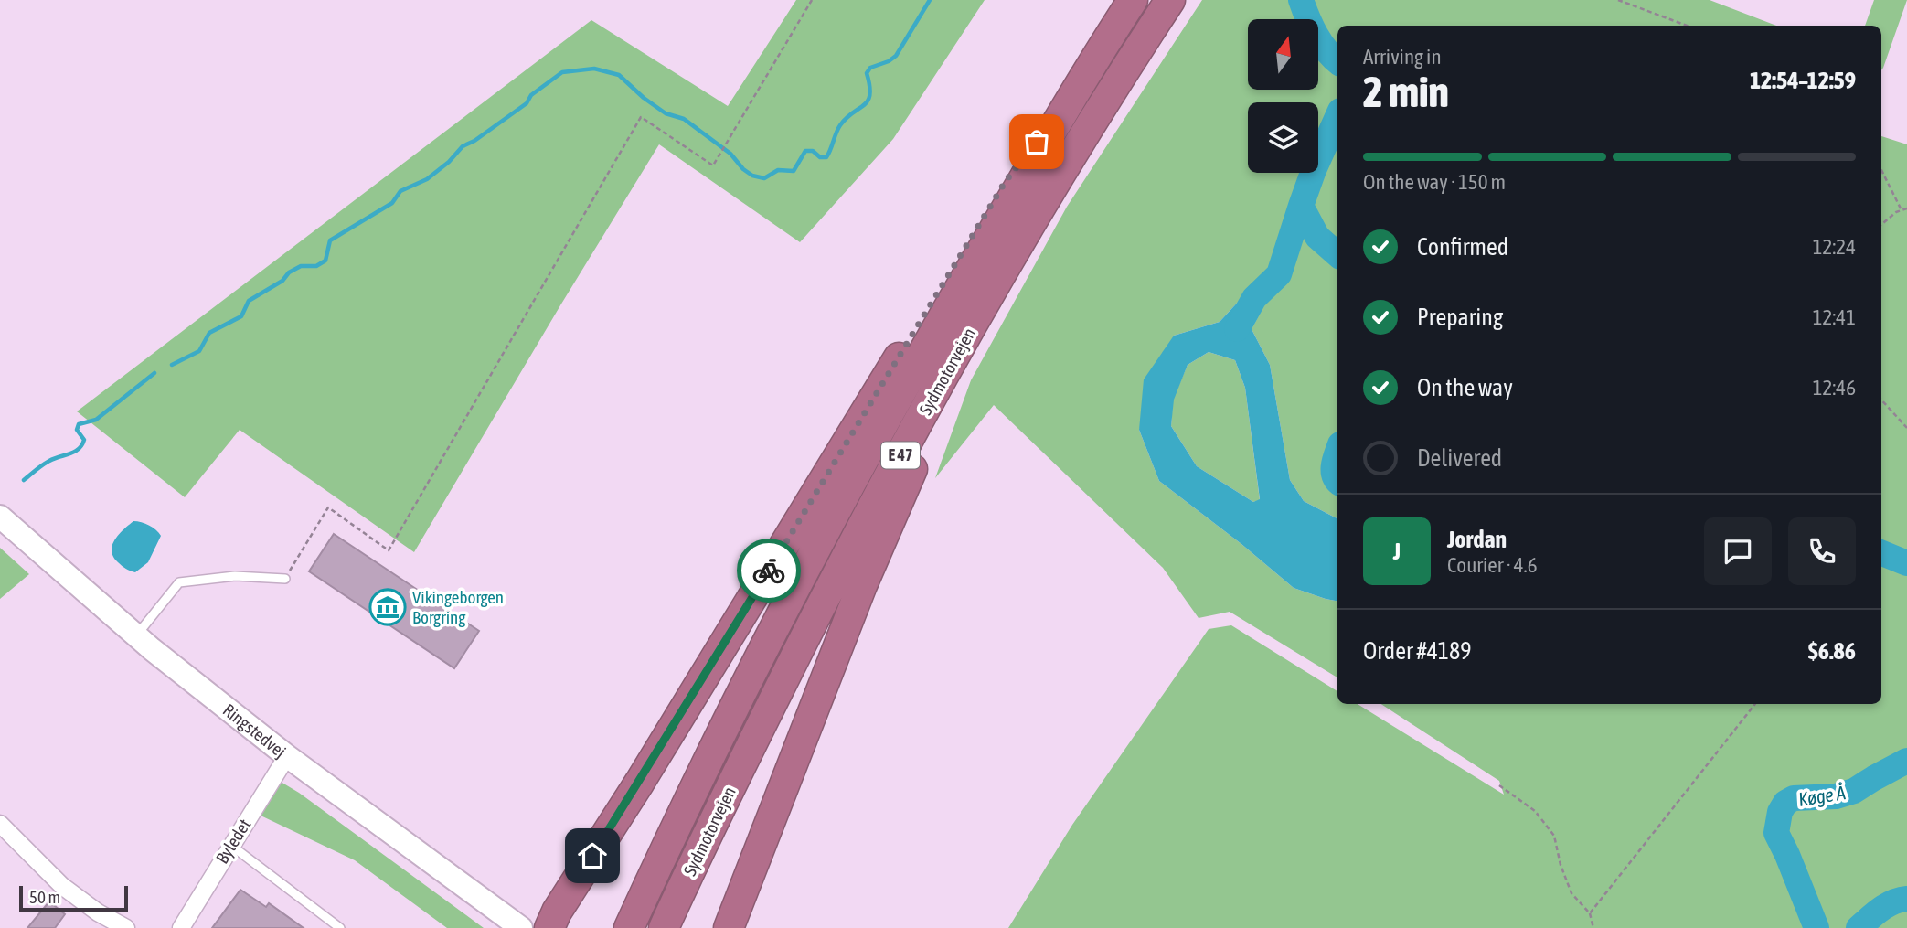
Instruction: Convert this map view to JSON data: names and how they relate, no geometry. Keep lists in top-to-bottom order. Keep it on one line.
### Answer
{"streets":{"highway":["Sydmotorvejen","E 47"],"main road":["Ringstedvej"],"street":["Byledet"]},"crossings":[["Ringstedvej","Byledet"]],"water":["Køge Å"],"places":{"museum":["Vikingeborgen Borgring"]},"scale_bar":"50 m","north":"top","page":{"heading":["2 min","Arriving in","12:54–12:59"],"panel":["Jordan","Courier · 4.6","Order #4189","$6.86"],"bar":"On the way · 150 m","list":[["Confirmed","12:24"],["Preparing","12:41"],["On the way","12:46"],"Delivered"],"round":"J","scale":"50 m"}}
